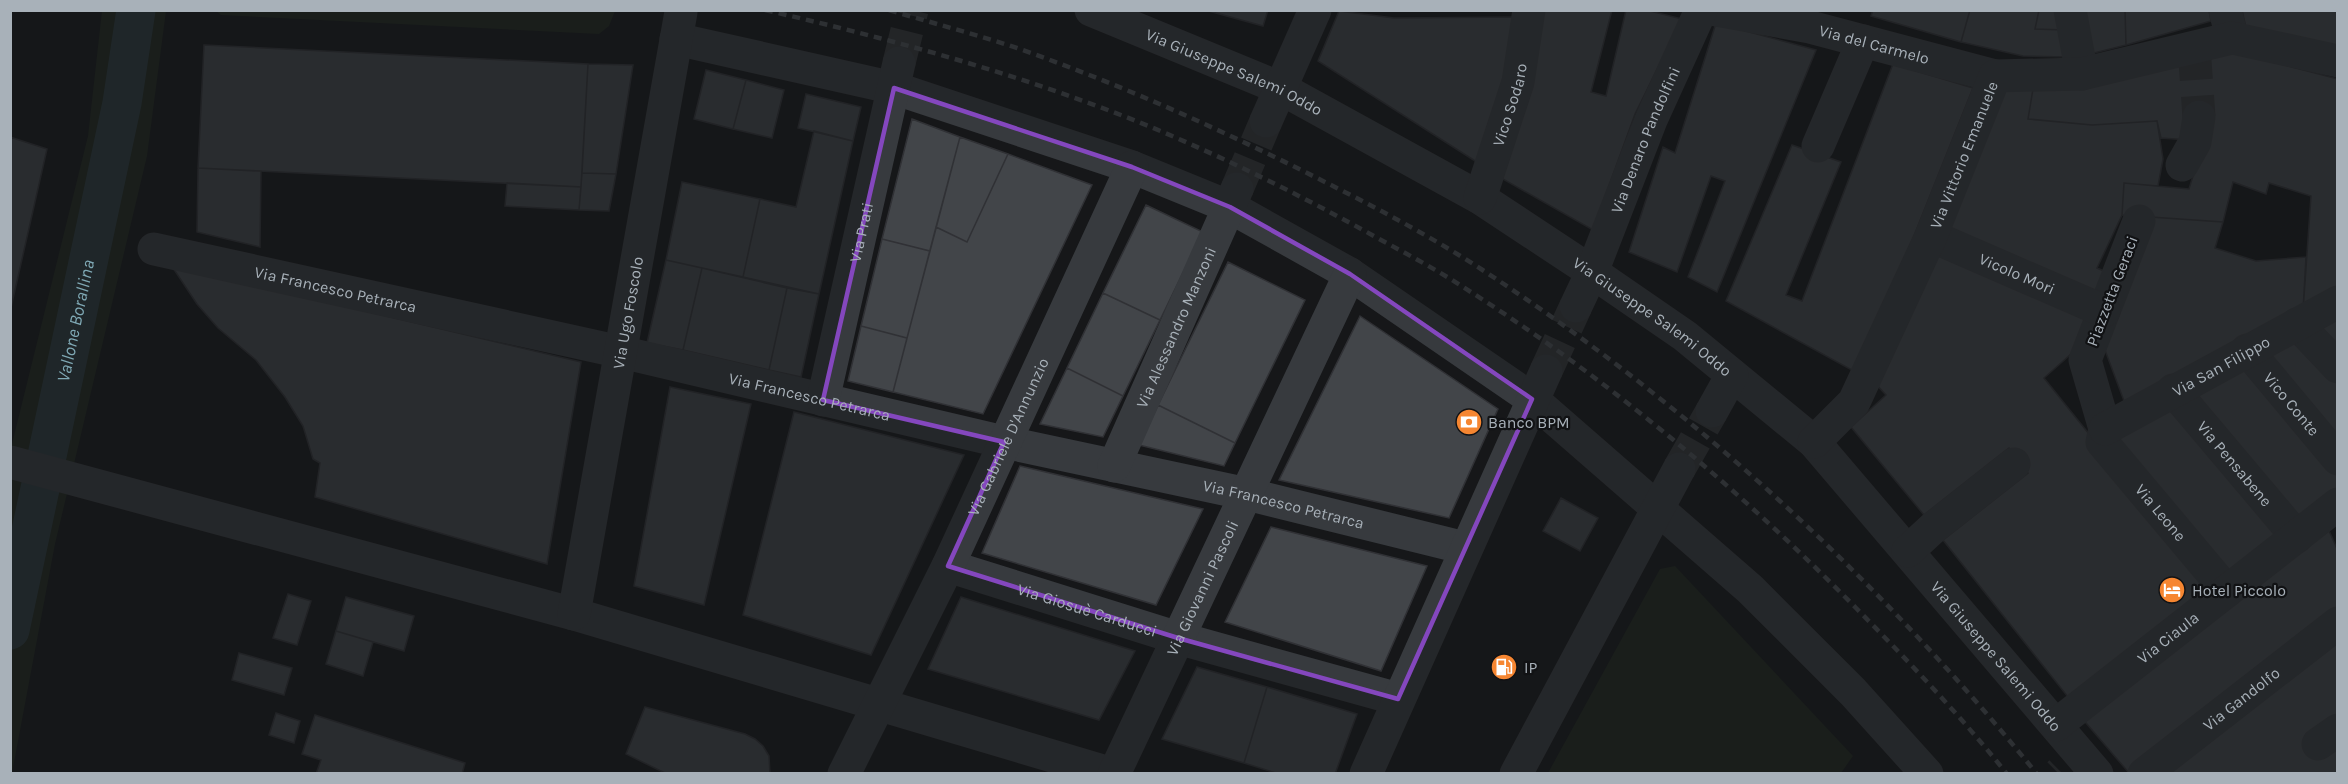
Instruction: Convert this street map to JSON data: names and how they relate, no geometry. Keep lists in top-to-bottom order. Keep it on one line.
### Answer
{"streets":{"street":["Via del Carmelo","Via Giuseppe Salemi Oddo","Vico Sodaro","Via Denaro Pandolfini","Via Vittorio Emanuele","Via Prati","Vicolo Mori","Via Francesco Petrarca","Piazzetta Geraci","Via Ugo Foscolo","Via Alessandro Manzoni","Via San Filippo","Vico Conte","Via Gabriele D'Annunzio","Via Pensabene","Via Leone","Via Giovanni Pascoli","Via Giosuè Carducci","Via Ciaula","Via Gandolfo"]},"crossings":[["Via del Carmelo","Via Vittorio Emanuele"],["Via Giuseppe Salemi Oddo","Vico Sodaro"],["Via Giuseppe Salemi Oddo","Via Denaro Pandolfini"],["Via Giuseppe Salemi Oddo","Via Vittorio Emanuele"],["Via Giuseppe Salemi Oddo","Via Ciaula"],["Via Vittorio Emanuele","Vicolo Mori"],["Via Prati","Via Francesco Petrarca"],["Vicolo Mori","Piazzetta Geraci"],["Via Francesco Petrarca","Via Ugo Foscolo"],["Via Francesco Petrarca","Via Alessandro Manzoni"],["Via Francesco Petrarca","Via Gabriele D'Annunzio"],["Via Francesco Petrarca","Via Giovanni Pascoli"],["Piazzetta Geraci","Via San Filippo"],["Piazzetta Geraci","Via Leone"],["Via San Filippo","Vico Conte"],["Via San Filippo","Via Pensabene"],["Via San Filippo","Via Leone"],["Via Gabriele D'Annunzio","Via Giosuè Carducci"],["Via Pensabene","Via Ciaula"],["Via Leone","Via Ciaula"],["Via Giovanni Pascoli","Via Giosuè Carducci"]],"water":["Vallone Borallina"],"places":{"bank":["Banco BPM"],"hotel":["Hotel Piccolo"],"fuel station":["IP"]}}
